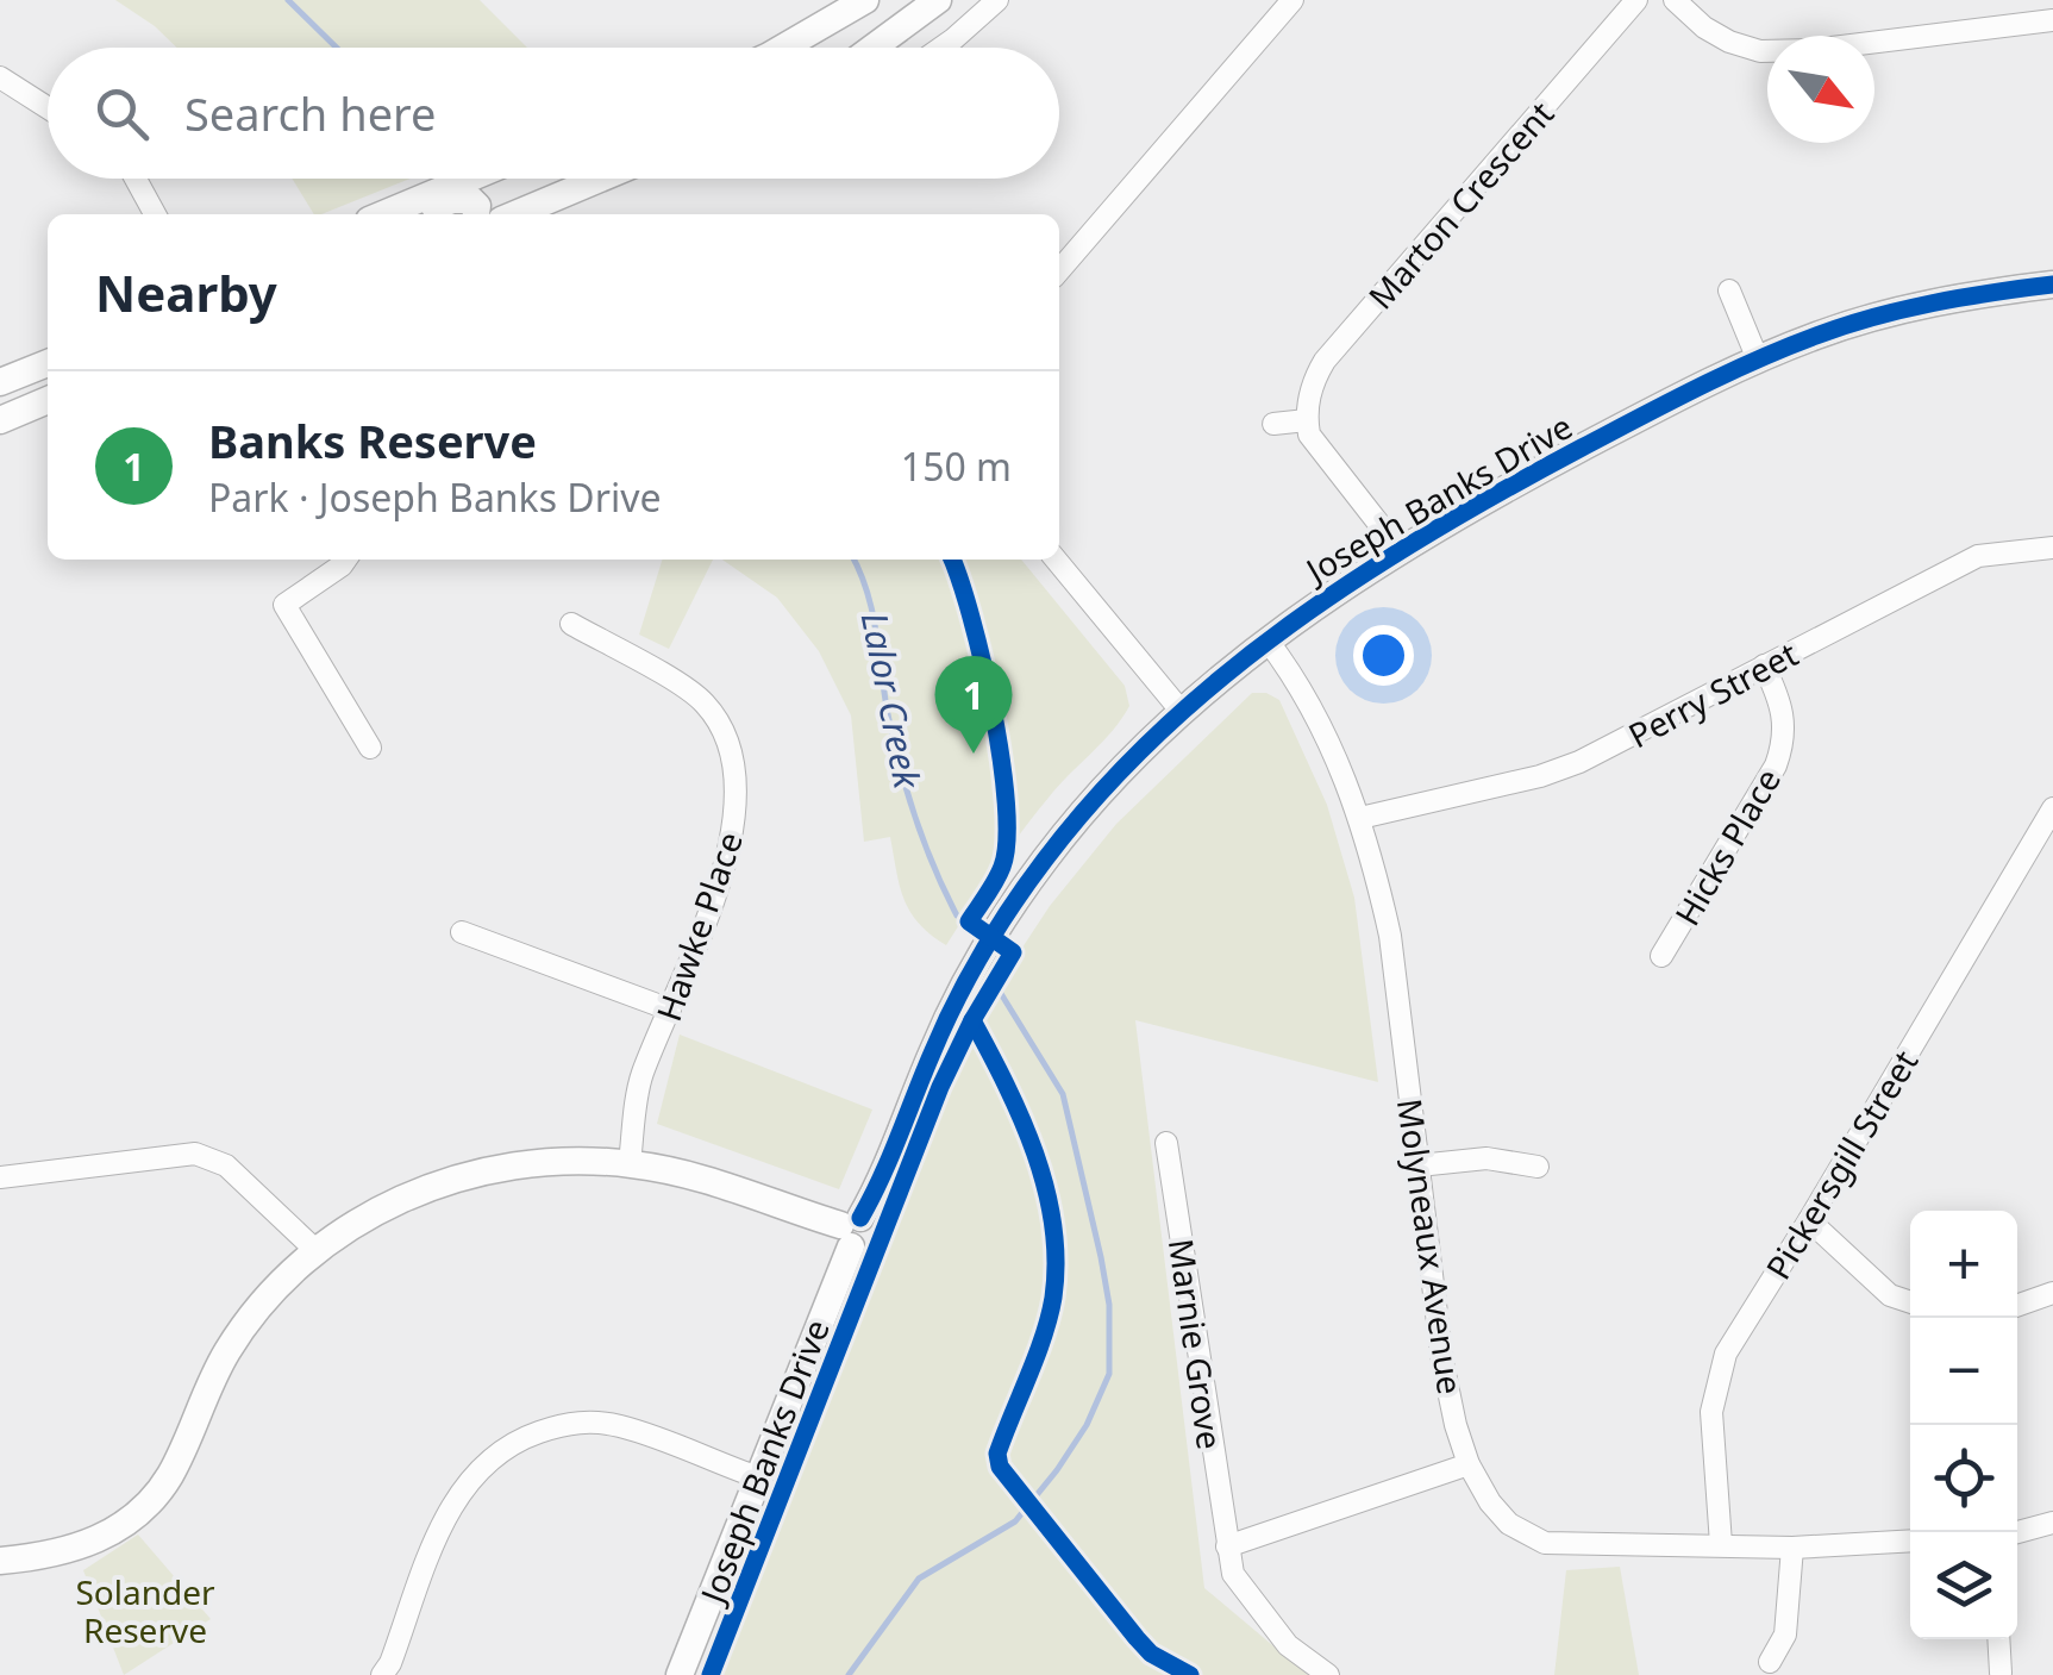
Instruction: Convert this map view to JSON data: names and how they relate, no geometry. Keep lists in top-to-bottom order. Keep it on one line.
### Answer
{"streets":{"street":["Marton Crescent","Joseph Banks Drive","Perry Street","Hicks Place","Hawke Place","Pickersgill Street","Molyneaux Avenue","Marnie Grove"]},"crossings":[["Joseph Banks Drive","Molyneaux Avenue"],["Perry Street","Hicks Place"],["Perry Street","Molyneaux Avenue"],["Pickersgill Street","Molyneaux Avenue"]],"water":["Lalor Creek"],"parks":["Solander Reserve"],"north":"bottom right","page":{"search":"Search here","heading":"Nearby","list":[{"mark":"1","name":"Banks Reserve","note":"Park · Joseph Banks Drive","value":"150 m"}],"pins":"1","map_buttons":["+","−"]}}
